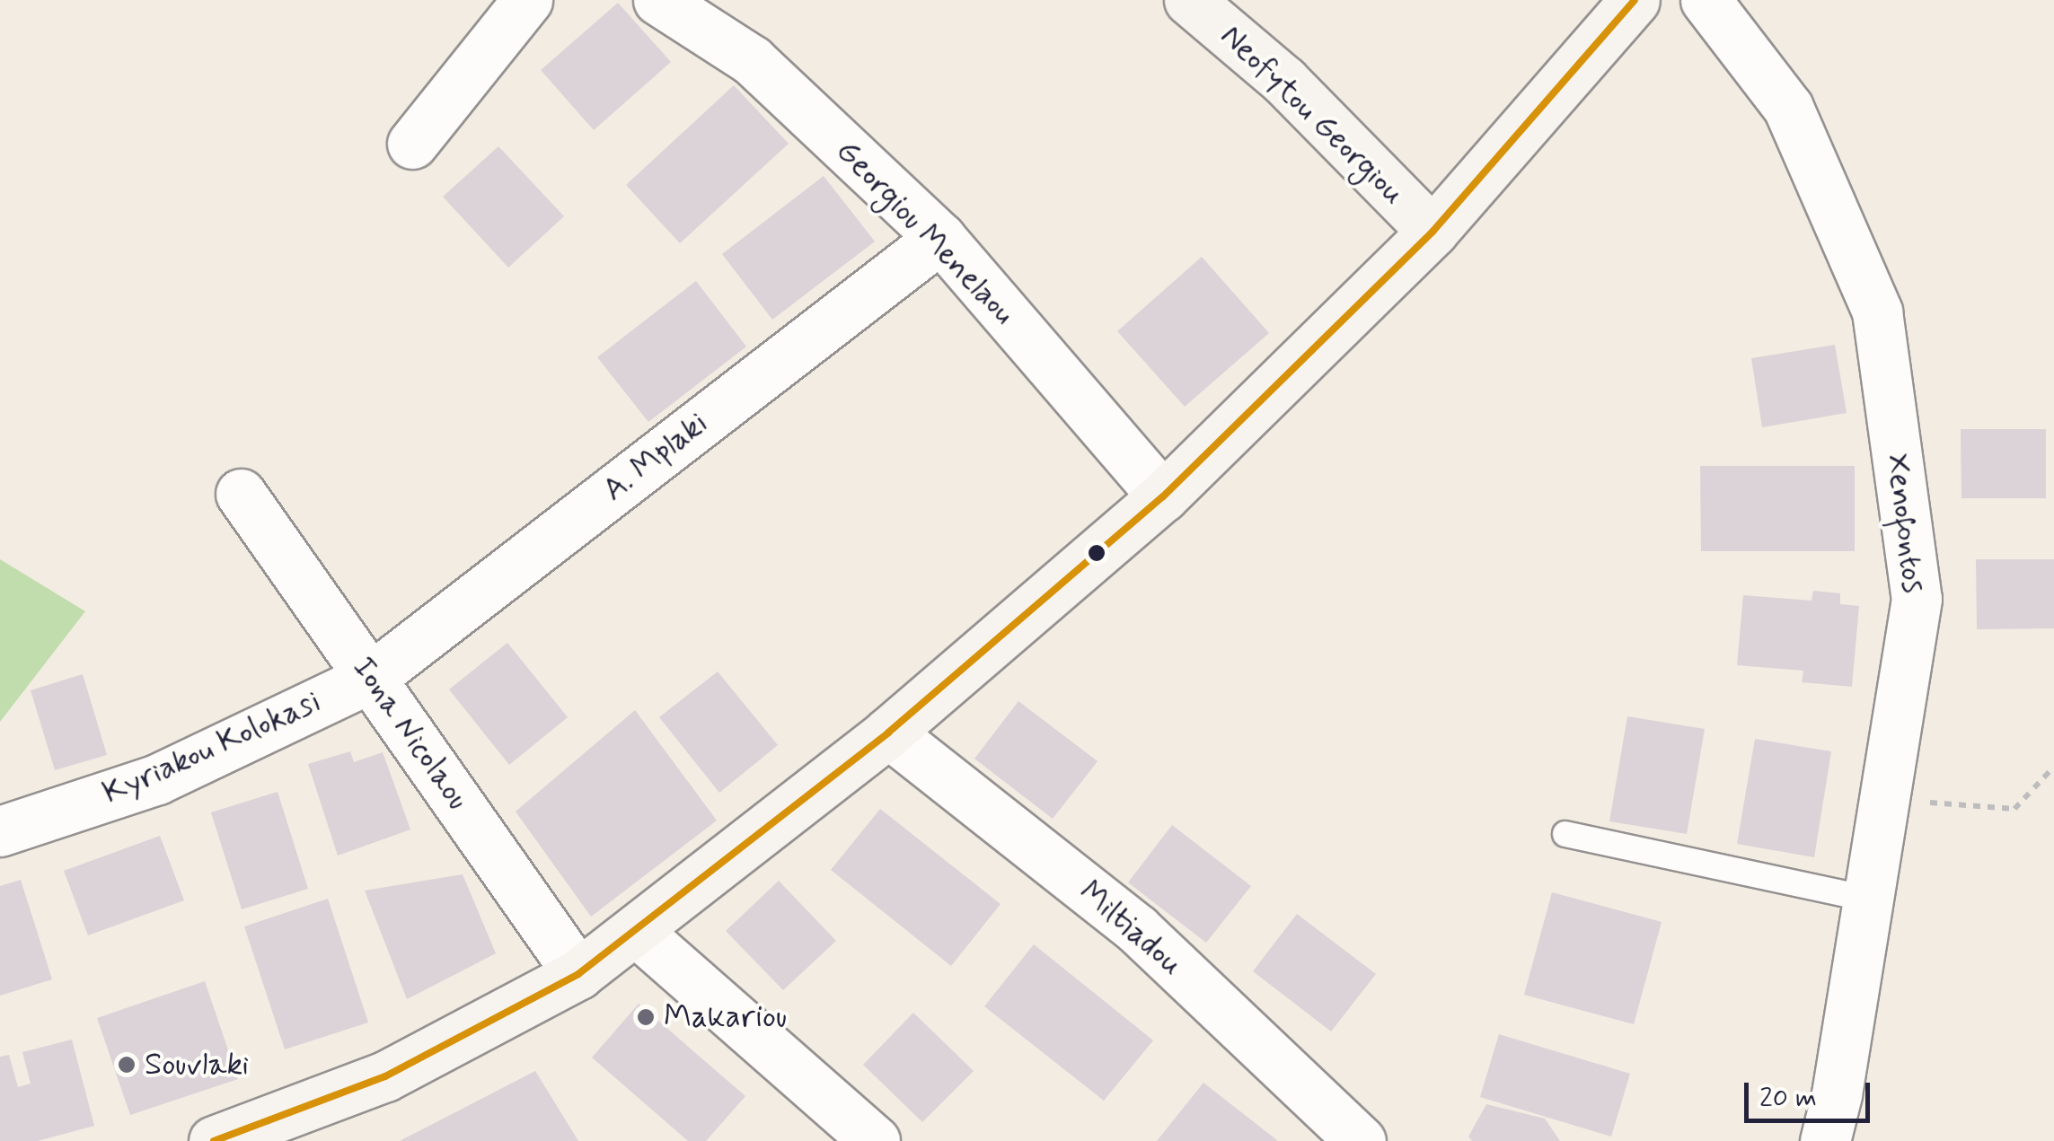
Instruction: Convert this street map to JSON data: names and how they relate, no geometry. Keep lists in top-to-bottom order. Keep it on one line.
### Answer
{"streets":{"main road":["Neofytou Georgiou"],"street":["Georgiou Menelaou","A. Mplaki","Xenofontos","Iona Nicolaou","Kyriakou Kolokasi","Miltiadou"]},"crossings":[["Georgiou Menelaou","A. Mplaki"],["A. Mplaki","Iona Nicolaou"],["A. Mplaki","Kyriakou Kolokasi"],["Iona Nicolaou","Kyriakou Kolokasi"]],"places":["Makariou","Souvlaki"],"scale_bar":"20 m"}
